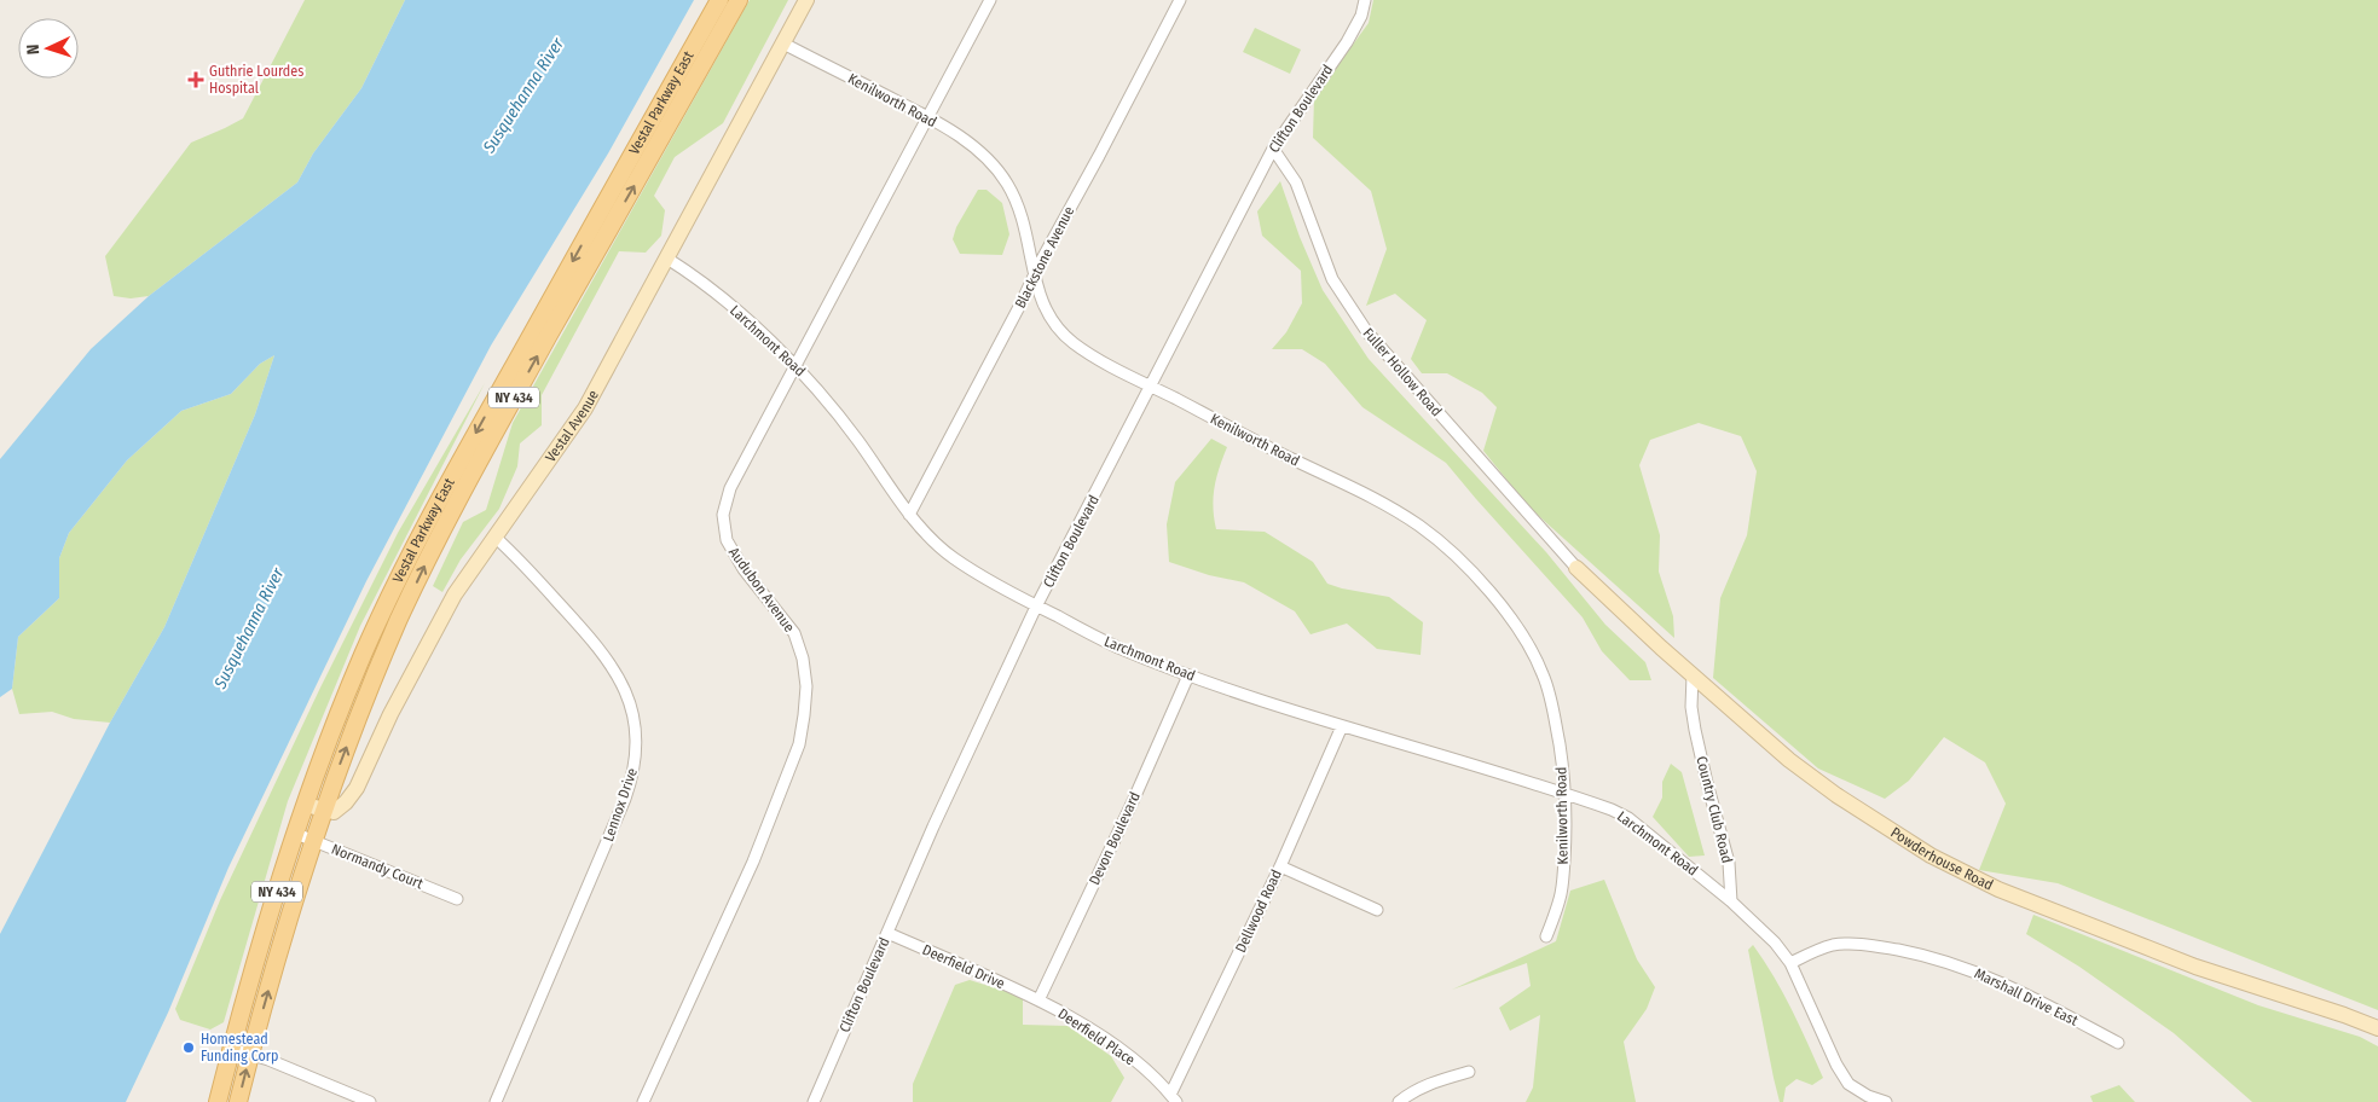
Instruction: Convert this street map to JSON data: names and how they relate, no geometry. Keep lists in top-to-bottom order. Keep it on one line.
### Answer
{"streets":{"main road":["Vestal Parkway East","NY 434"],"street":["Kenilworth Road","Clifton Boulevard","Blackstone Avenue","Larchmont Road","Fuller Hollow Road","Vestal Avenue","Audubon Avenue","Lennox Drive","Country Club Road","Devon Boulevard","Powderhouse Road","Normandy Court","Dellwood Road","Deerfield Drive","Marshall Drive East","Deerfield Place"]},"crossings":[["Kenilworth Road","Clifton Boulevard"],["Kenilworth Road","Blackstone Avenue"],["Kenilworth Road","Larchmont Road"],["Kenilworth Road","Vestal Avenue"],["Kenilworth Road","Audubon Avenue"],["Vestal Parkway East","Vestal Avenue"],["Vestal Parkway East","Normandy Court"],["Clifton Boulevard","Larchmont Road"],["Clifton Boulevard","Fuller Hollow Road"],["Clifton Boulevard","Deerfield Drive"],["Blackstone Avenue","Larchmont Road"],["Larchmont Road","Vestal Avenue"],["Larchmont Road","Audubon Avenue"],["Larchmont Road","Country Club Road"],["Larchmont Road","Devon Boulevard"],["Larchmont Road","Dellwood Road"],["Fuller Hollow Road","Powderhouse Road"],["Vestal Avenue","Lennox Drive"],["Country Club Road","Powderhouse Road"],["Devon Boulevard","Deerfield Drive"],["Devon Boulevard","Deerfield Place"],["Dellwood Road","Deerfield Place"],["Deerfield Drive","Deerfield Place"]],"water":["Susquehanna River"],"places":{"health":["Guthrie Lourdes Hospital"],"other":["Homestead Funding Corp"]},"north":"left"}
